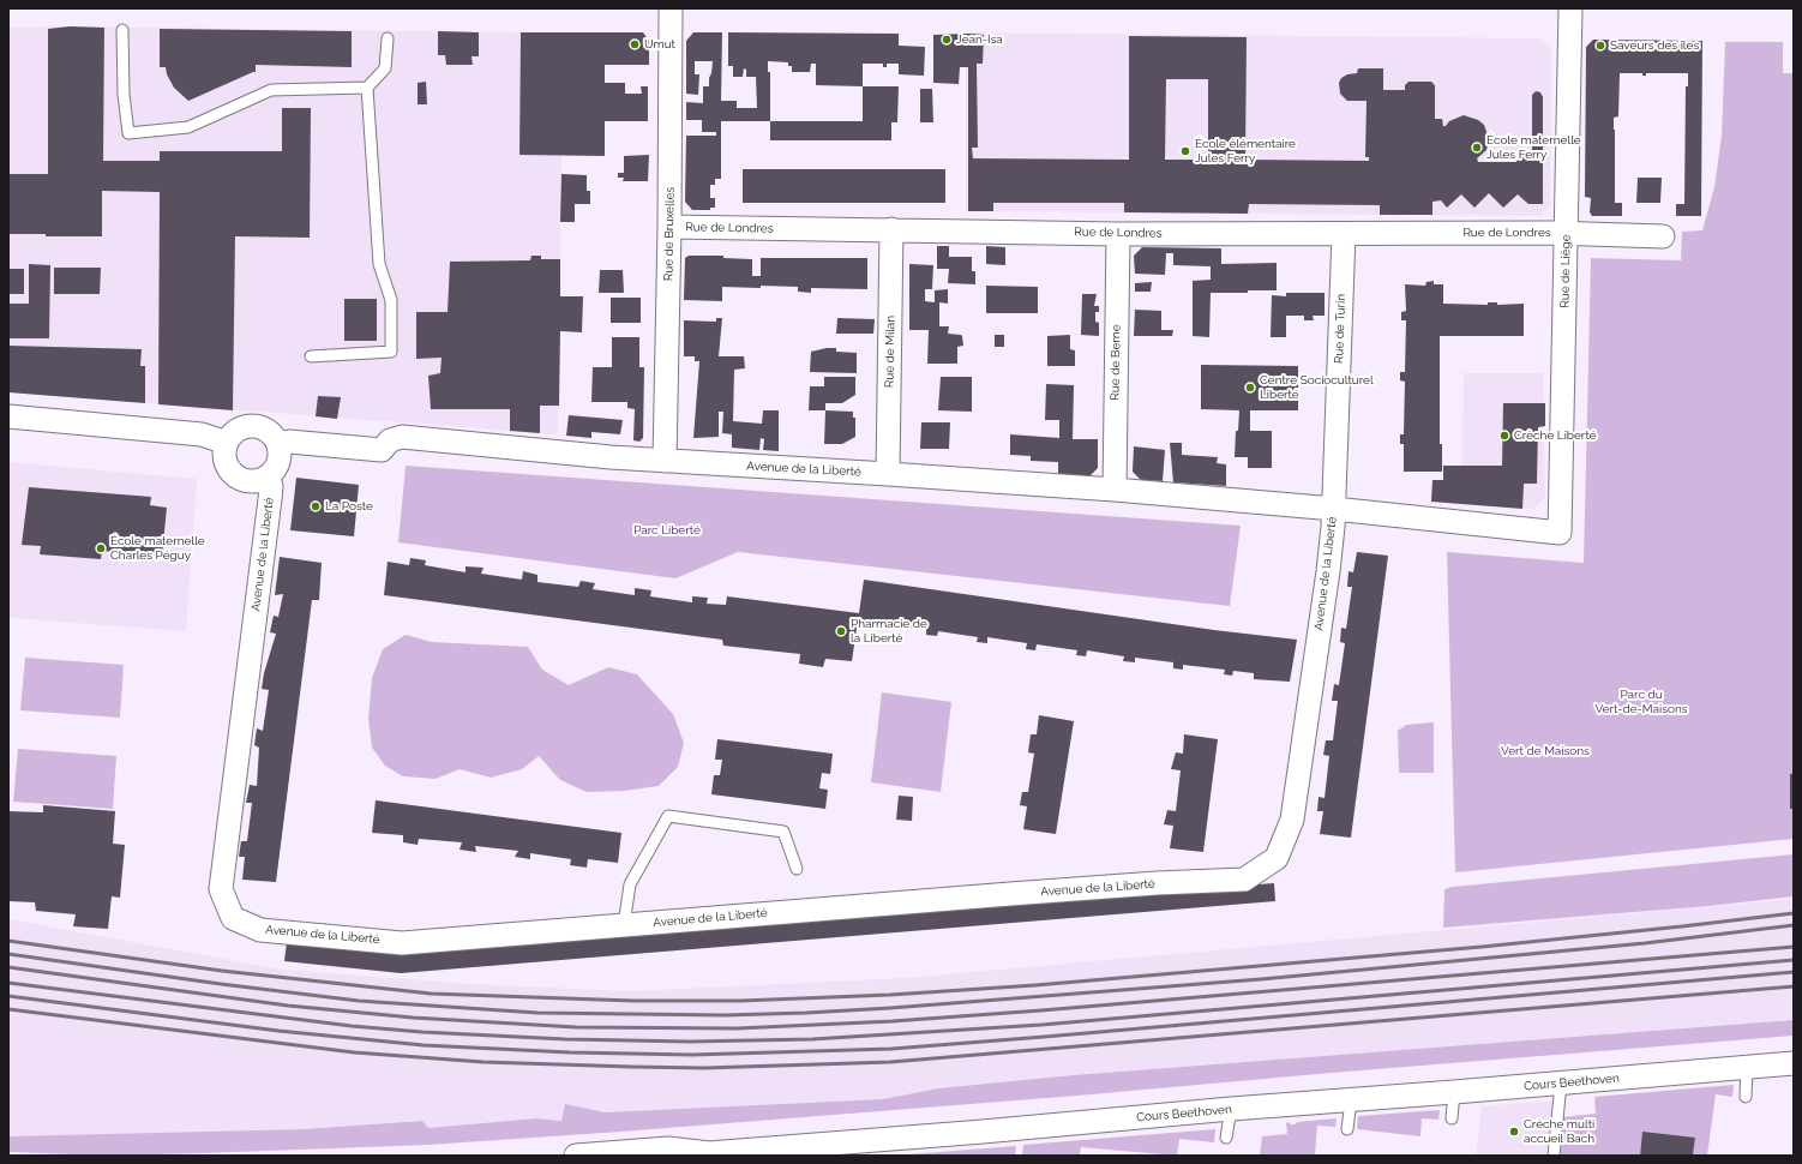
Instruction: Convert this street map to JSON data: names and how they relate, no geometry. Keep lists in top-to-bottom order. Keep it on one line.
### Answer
{"streets":{"street":["Rue de Londres","Rue de Bruxelles","Rue de Liège","Rue de Turin","Rue de Milan","Rue de Berne","Avenue de la Liberté","Cours Beethoven"]},"crossings":[["Rue de Londres","Rue de Bruxelles"],["Rue de Londres","Rue de Liège"],["Rue de Londres","Rue de Turin"],["Rue de Londres","Rue de Milan"],["Rue de Londres","Rue de Berne"],["Rue de Bruxelles","Avenue de la Liberté"],["Rue de Liège","Avenue de la Liberté"],["Rue de Turin","Avenue de la Liberté"],["Rue de Milan","Avenue de la Liberté"],["Rue de Berne","Avenue de la Liberté"]],"parks":["Parc Liberté","Parc du Vert-de-Maisons","Vert de Maisons"],"places":["Jean-Isa","Umut","Saveurs des îles","École maternelle Jules Ferry","École élémentaire Jules Ferry","Centre Socioculturel Liberté","Crèche Liberté","La Poste","École maternelle Charles Péguy","Pharmacie de la Liberté","Crèche multi accueil Bach"]}
